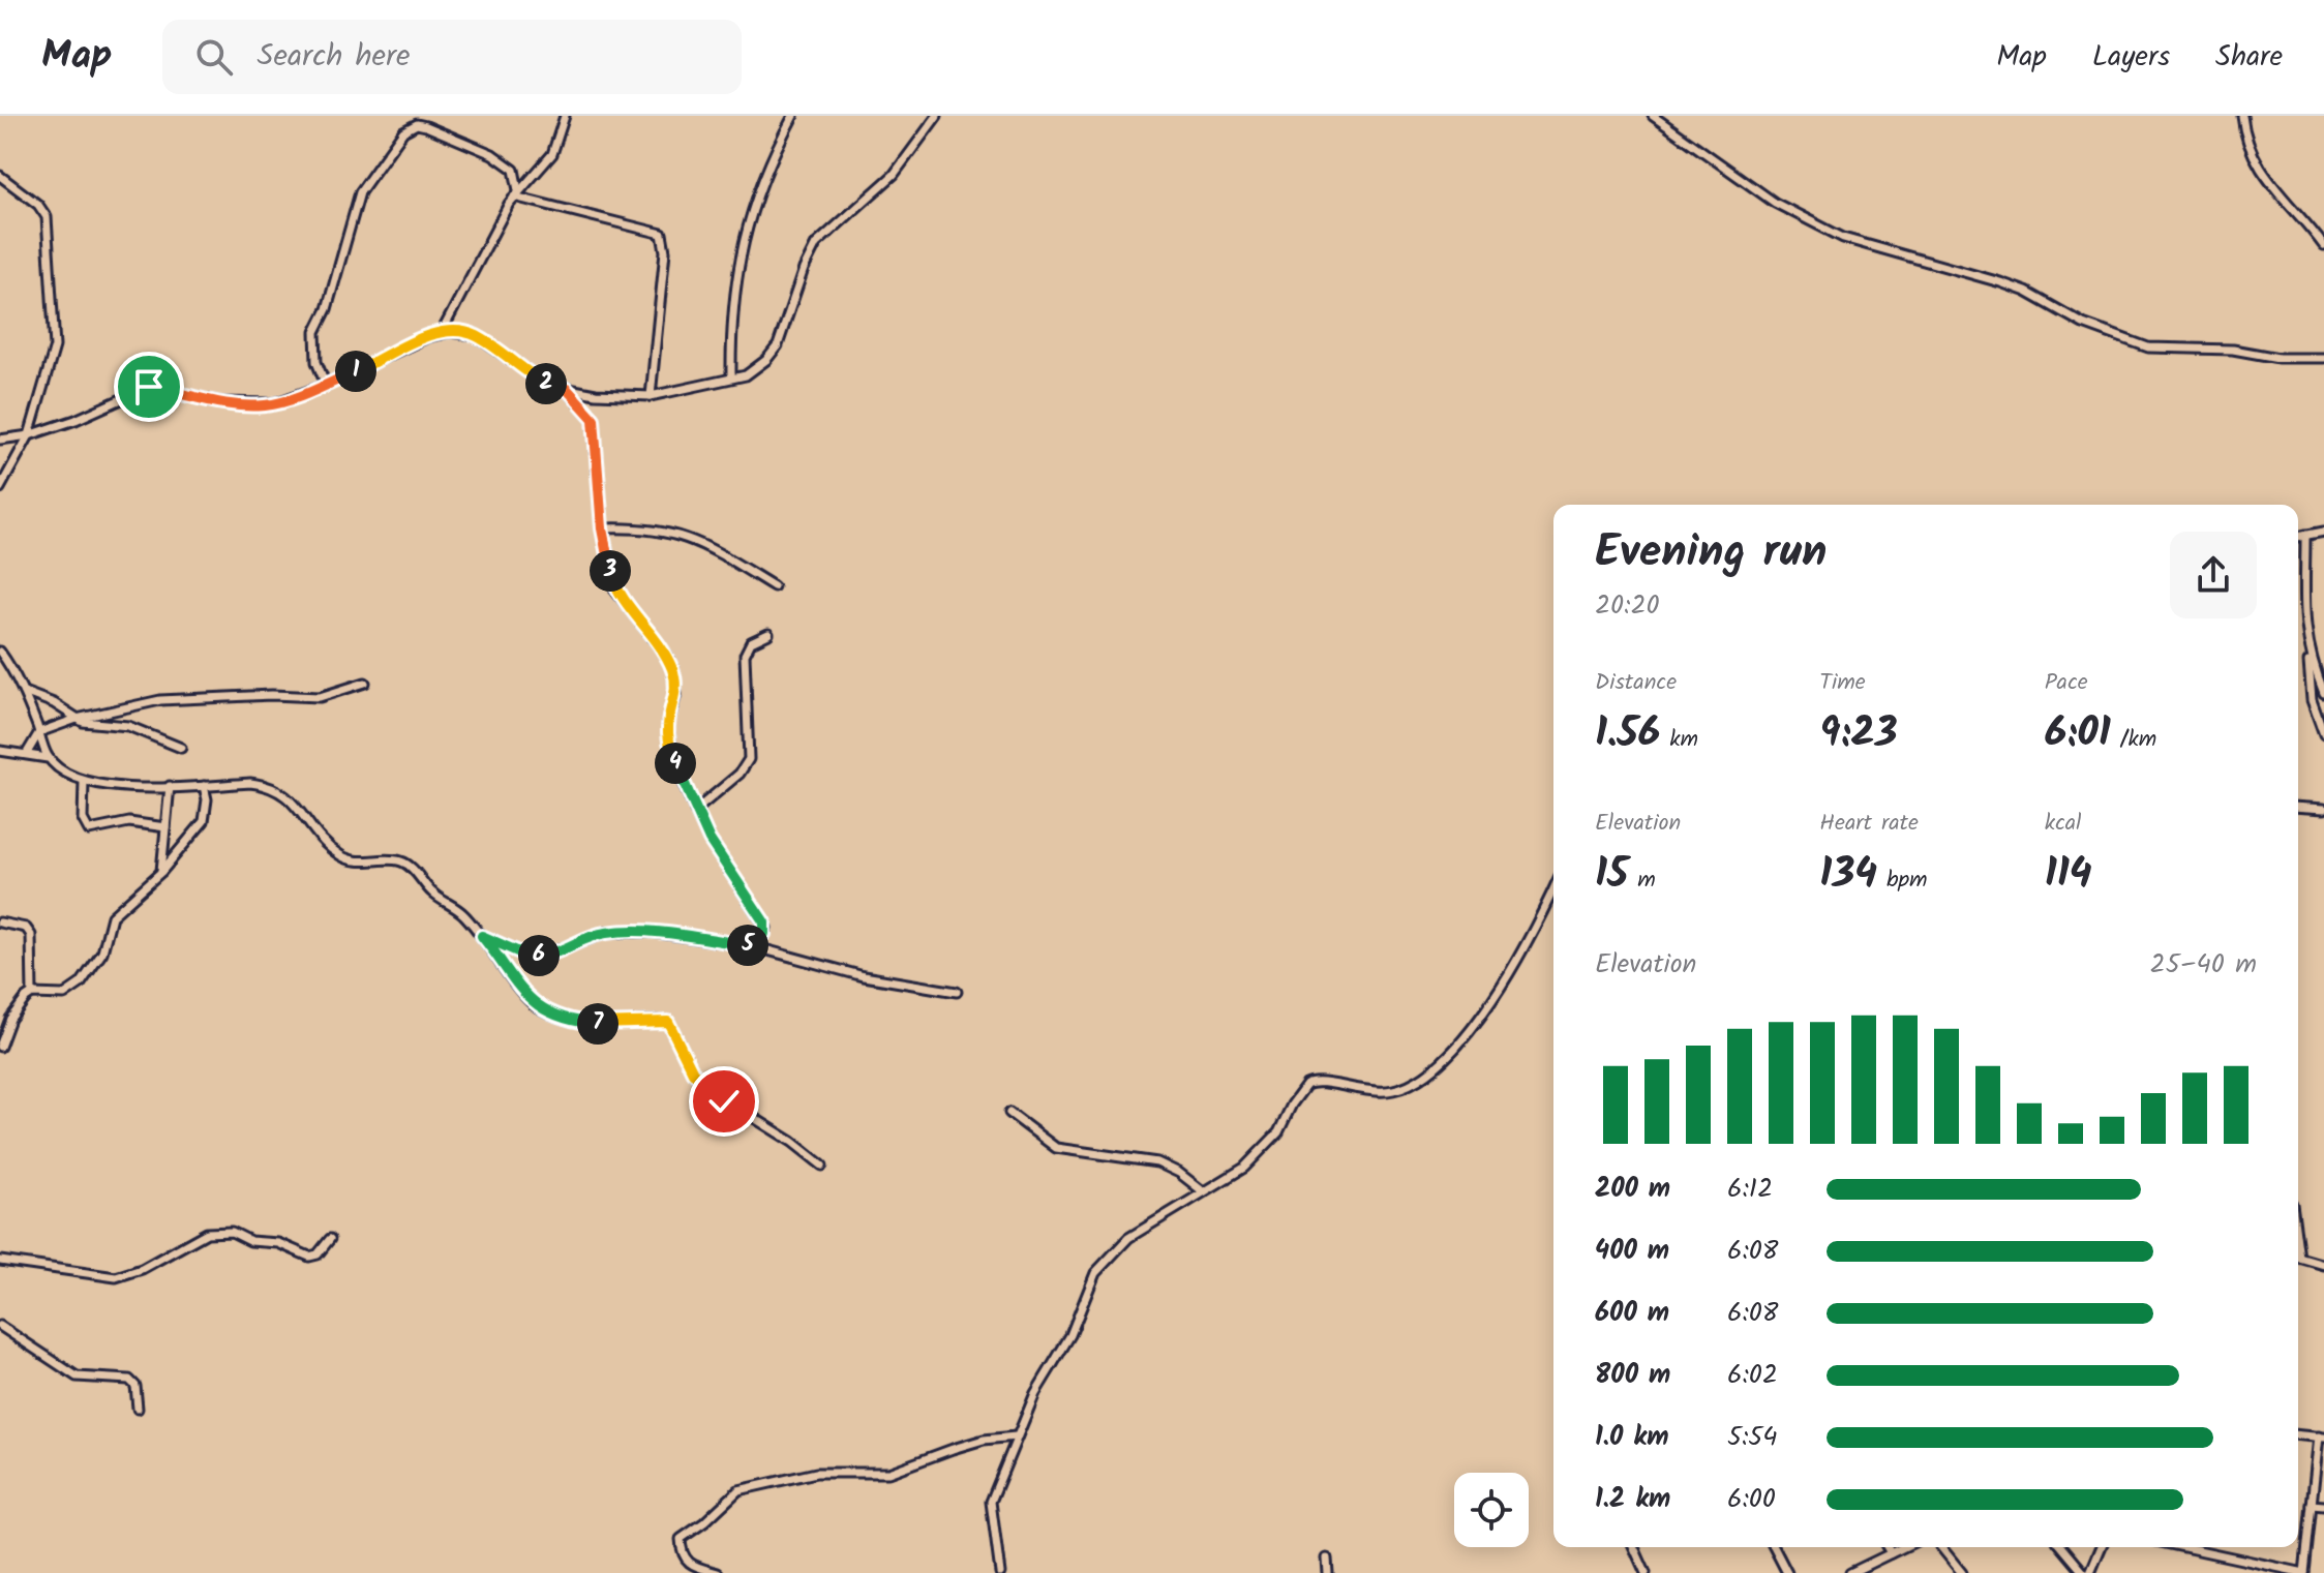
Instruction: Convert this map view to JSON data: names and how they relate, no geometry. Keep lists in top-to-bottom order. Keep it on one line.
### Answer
{"page":{"header":"Map","search":"Search here","nav":["Map","Layers","Share"],"pins":["1","2","3","4","5","6","7"],"heading":["Evening run","20:20"],"stats":[["Distance","1.56 km"],["Time","9:23"],["Pace","6:01 /km"],["Elevation","15 m"],["Heart rate","134 bpm"],["kcal","114"]],"chart":["Elevation","25–40 m"],"list":[{"name":"200 m","note":"6:12"},{"name":"400 m","note":"6:08"},{"name":"600 m","note":"6:08"},{"name":"800 m","note":"6:02"},{"name":"1.0 km","note":"5:54"},{"name":"1.2 km","note":"6:00"}]}}
